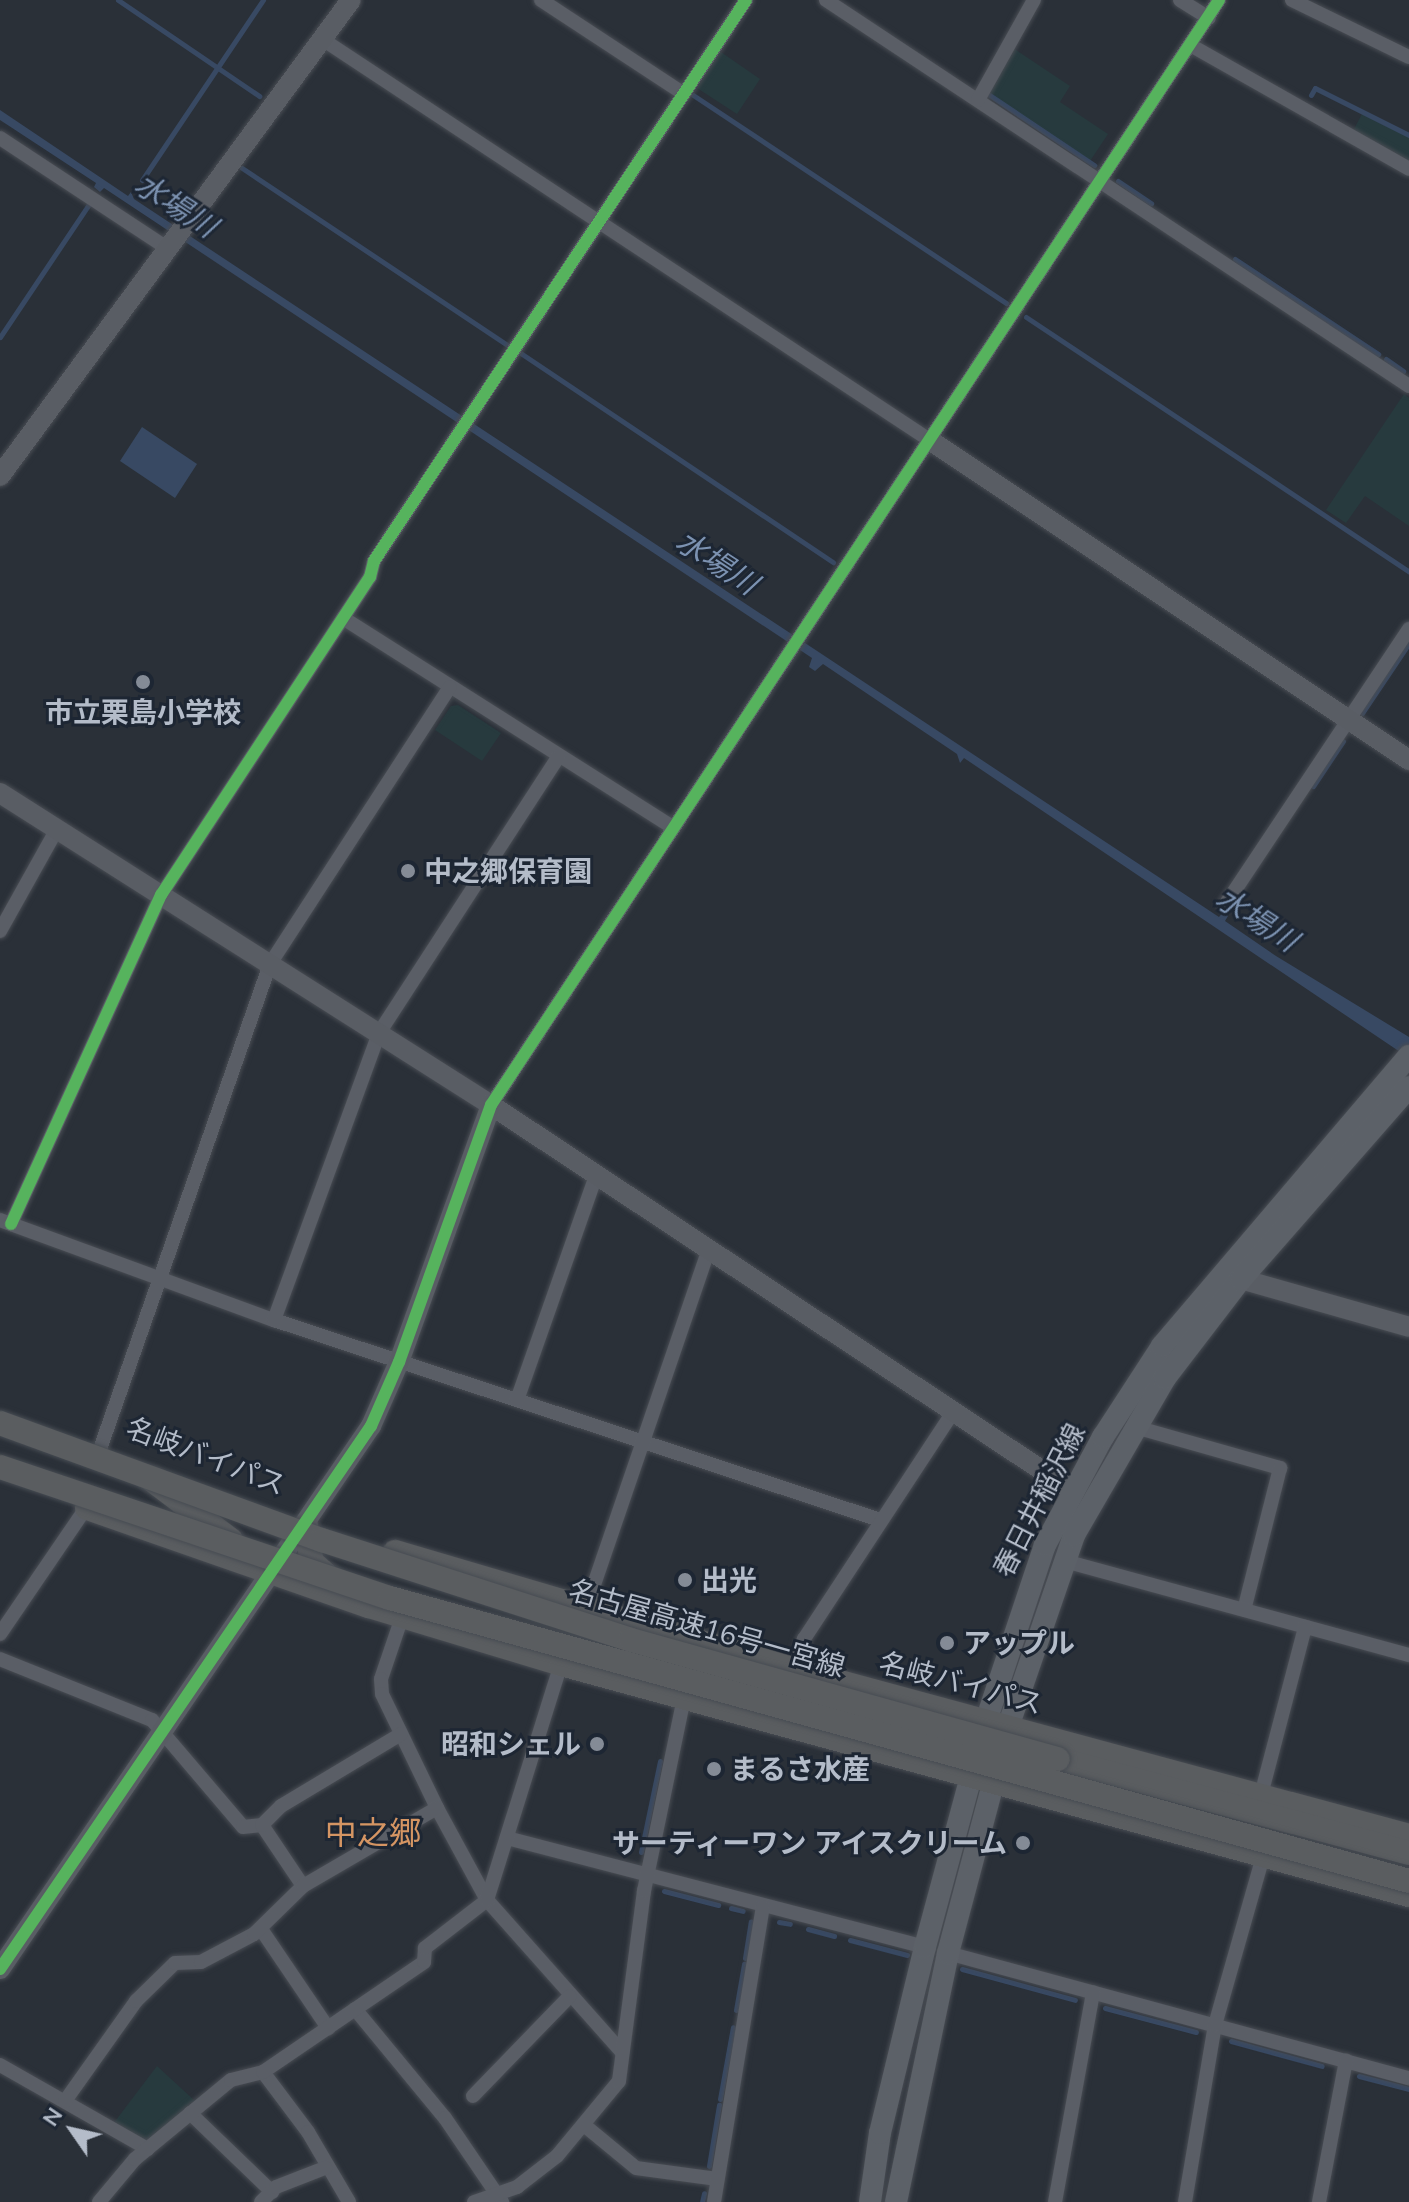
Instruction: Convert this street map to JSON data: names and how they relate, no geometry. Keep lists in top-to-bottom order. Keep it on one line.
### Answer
{"streets":{"highway":["名岐バイパス","名古屋高速16号一宮線"],"main road":["春日井稲沢線"]},"crossings":[["名岐バイパス","春日井稲沢線"]],"districts":["中之郷"],"water":["水場川"],"places":["市立栗島小学校","中之郷保育園","出光","アップル","昭和シェル","まるさ水産","サーティーワン アイスクリーム"],"north":"top left"}
